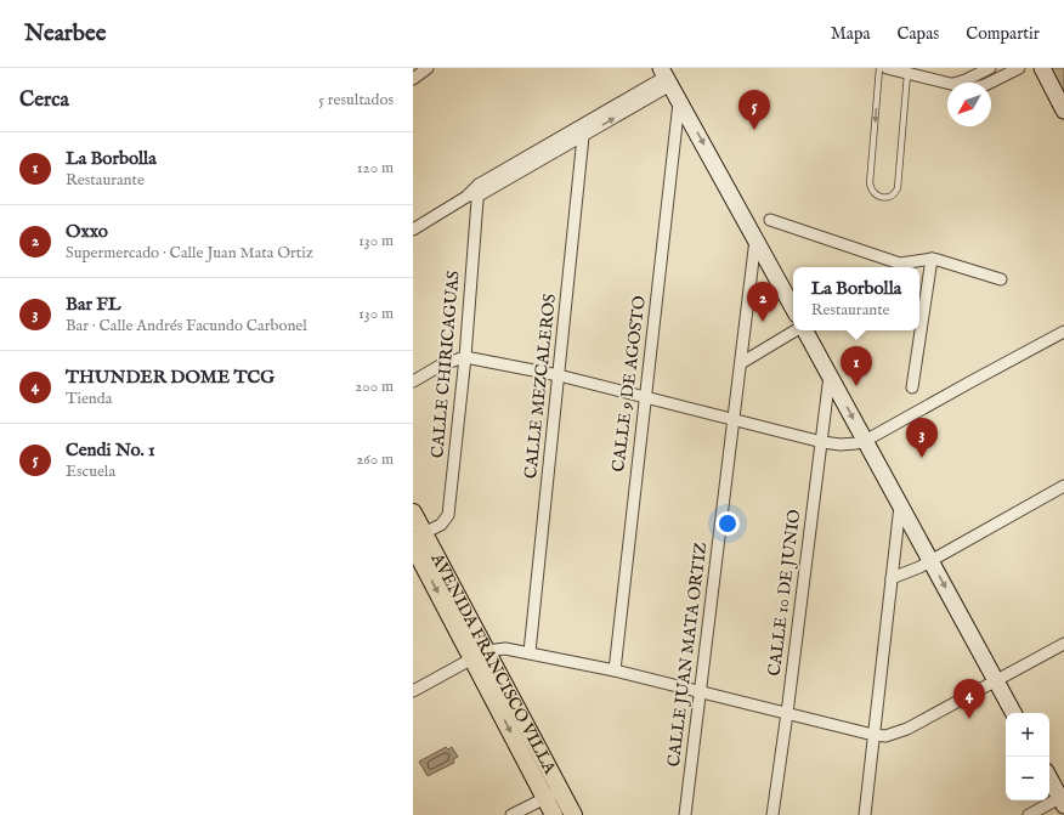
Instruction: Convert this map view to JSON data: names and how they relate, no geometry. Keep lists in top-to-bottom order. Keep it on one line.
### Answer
{"streets":{"main road":["AVENIDA FRANCISCO VILLA"],"street":["CALLE CHIRICAGUAS","CALLE 9 DE AGOSTO","CALLE MEZCALEROS","CALLE 10 DE JUNIO","CALLE JUAN MATA ORTIZ"]},"crossings":[["CALLE CHIRICAGUAS","AVENIDA FRANCISCO VILLA"]],"north":"bottom left","page":{"header":"Nearbee","nav":["Mapa","Capas","Compartir"],"heading":["Cerca","5 resultados"],"pins":["5","2","1","3","4"],"list":[{"mark":"1","name":"La Borbolla","note":"Restaurante","value":"120 m"},{"mark":"2","name":"Oxxo","note":"Supermercado · Calle Juan Mata Ortiz","value":"130 m"},{"mark":"3","name":"Bar FL","note":"Bar · Calle Andrés Facundo Carbonel","value":"130 m"},{"mark":"4","name":"THUNDER DOME TCG","note":"Tienda","value":"200 m"},{"mark":"5","name":"Cendi No. 1","note":"Escuela","value":"260 m"}],"popup":["La Borbolla","Restaurante"],"map_buttons":["+","−"]}}
